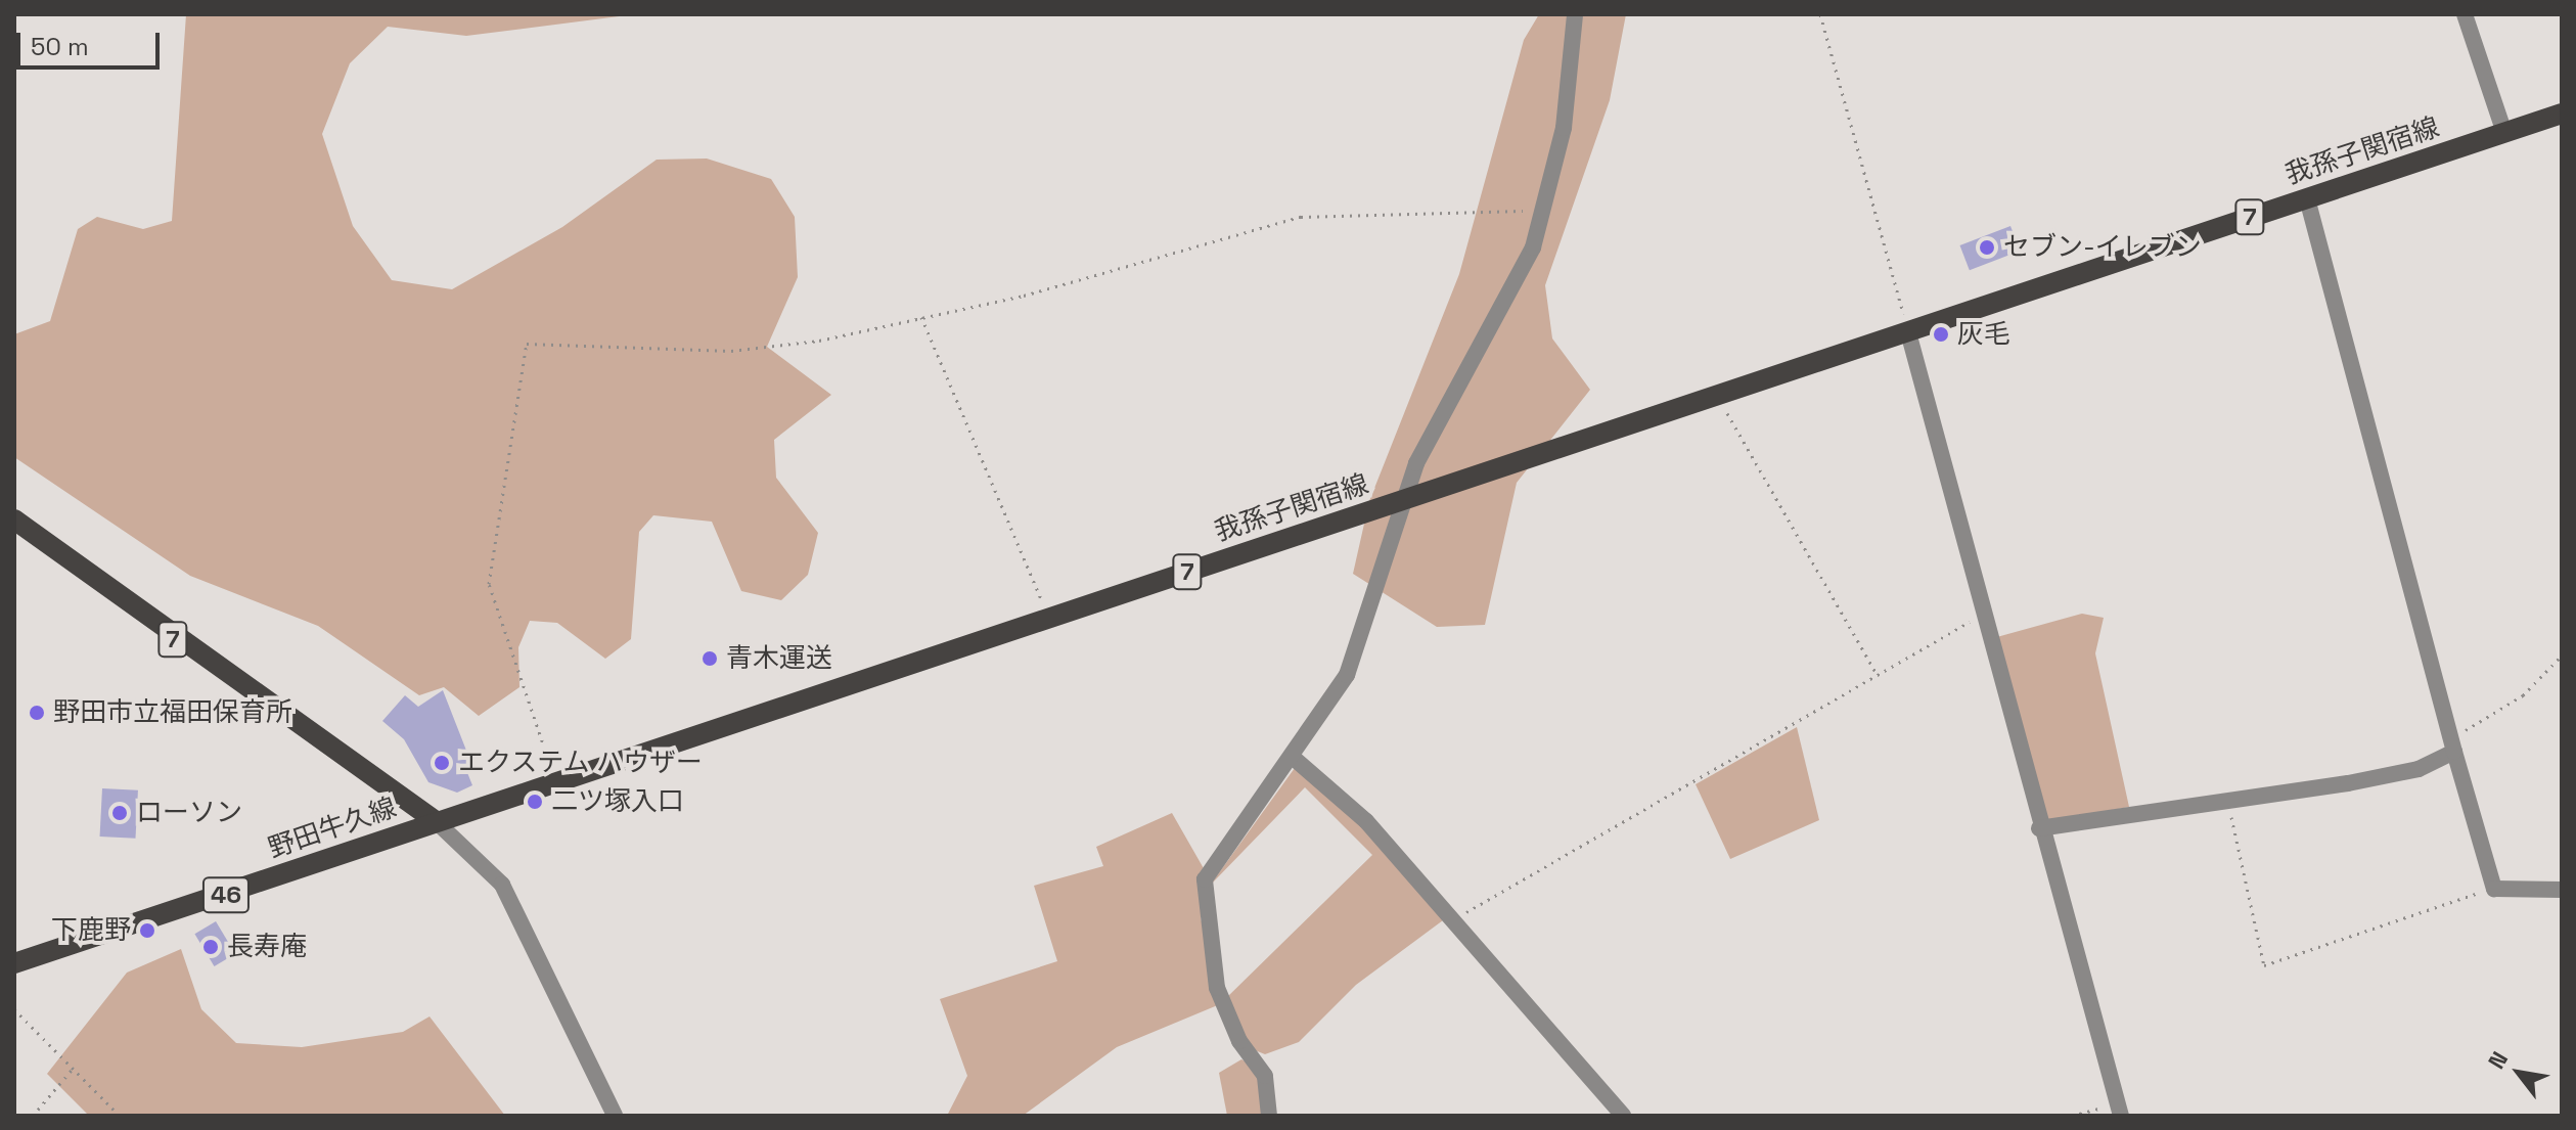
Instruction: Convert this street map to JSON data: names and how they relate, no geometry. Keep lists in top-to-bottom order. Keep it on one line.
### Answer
{"streets":{"main road":["我孫子関宿線","7","野田牛久線","46"]},"crossings":[["我孫子関宿線","7"],["我孫子関宿線","野田牛久線"],["7","野田牛久線"]],"places":["セブン-イレブン","灰毛","青木運送","野田市立福田保育所","エクステム ハウザー","二ツ塚入口","ローソン","下鹿野","長寿庵"],"scale_bar":"50 m","north":"top left"}
